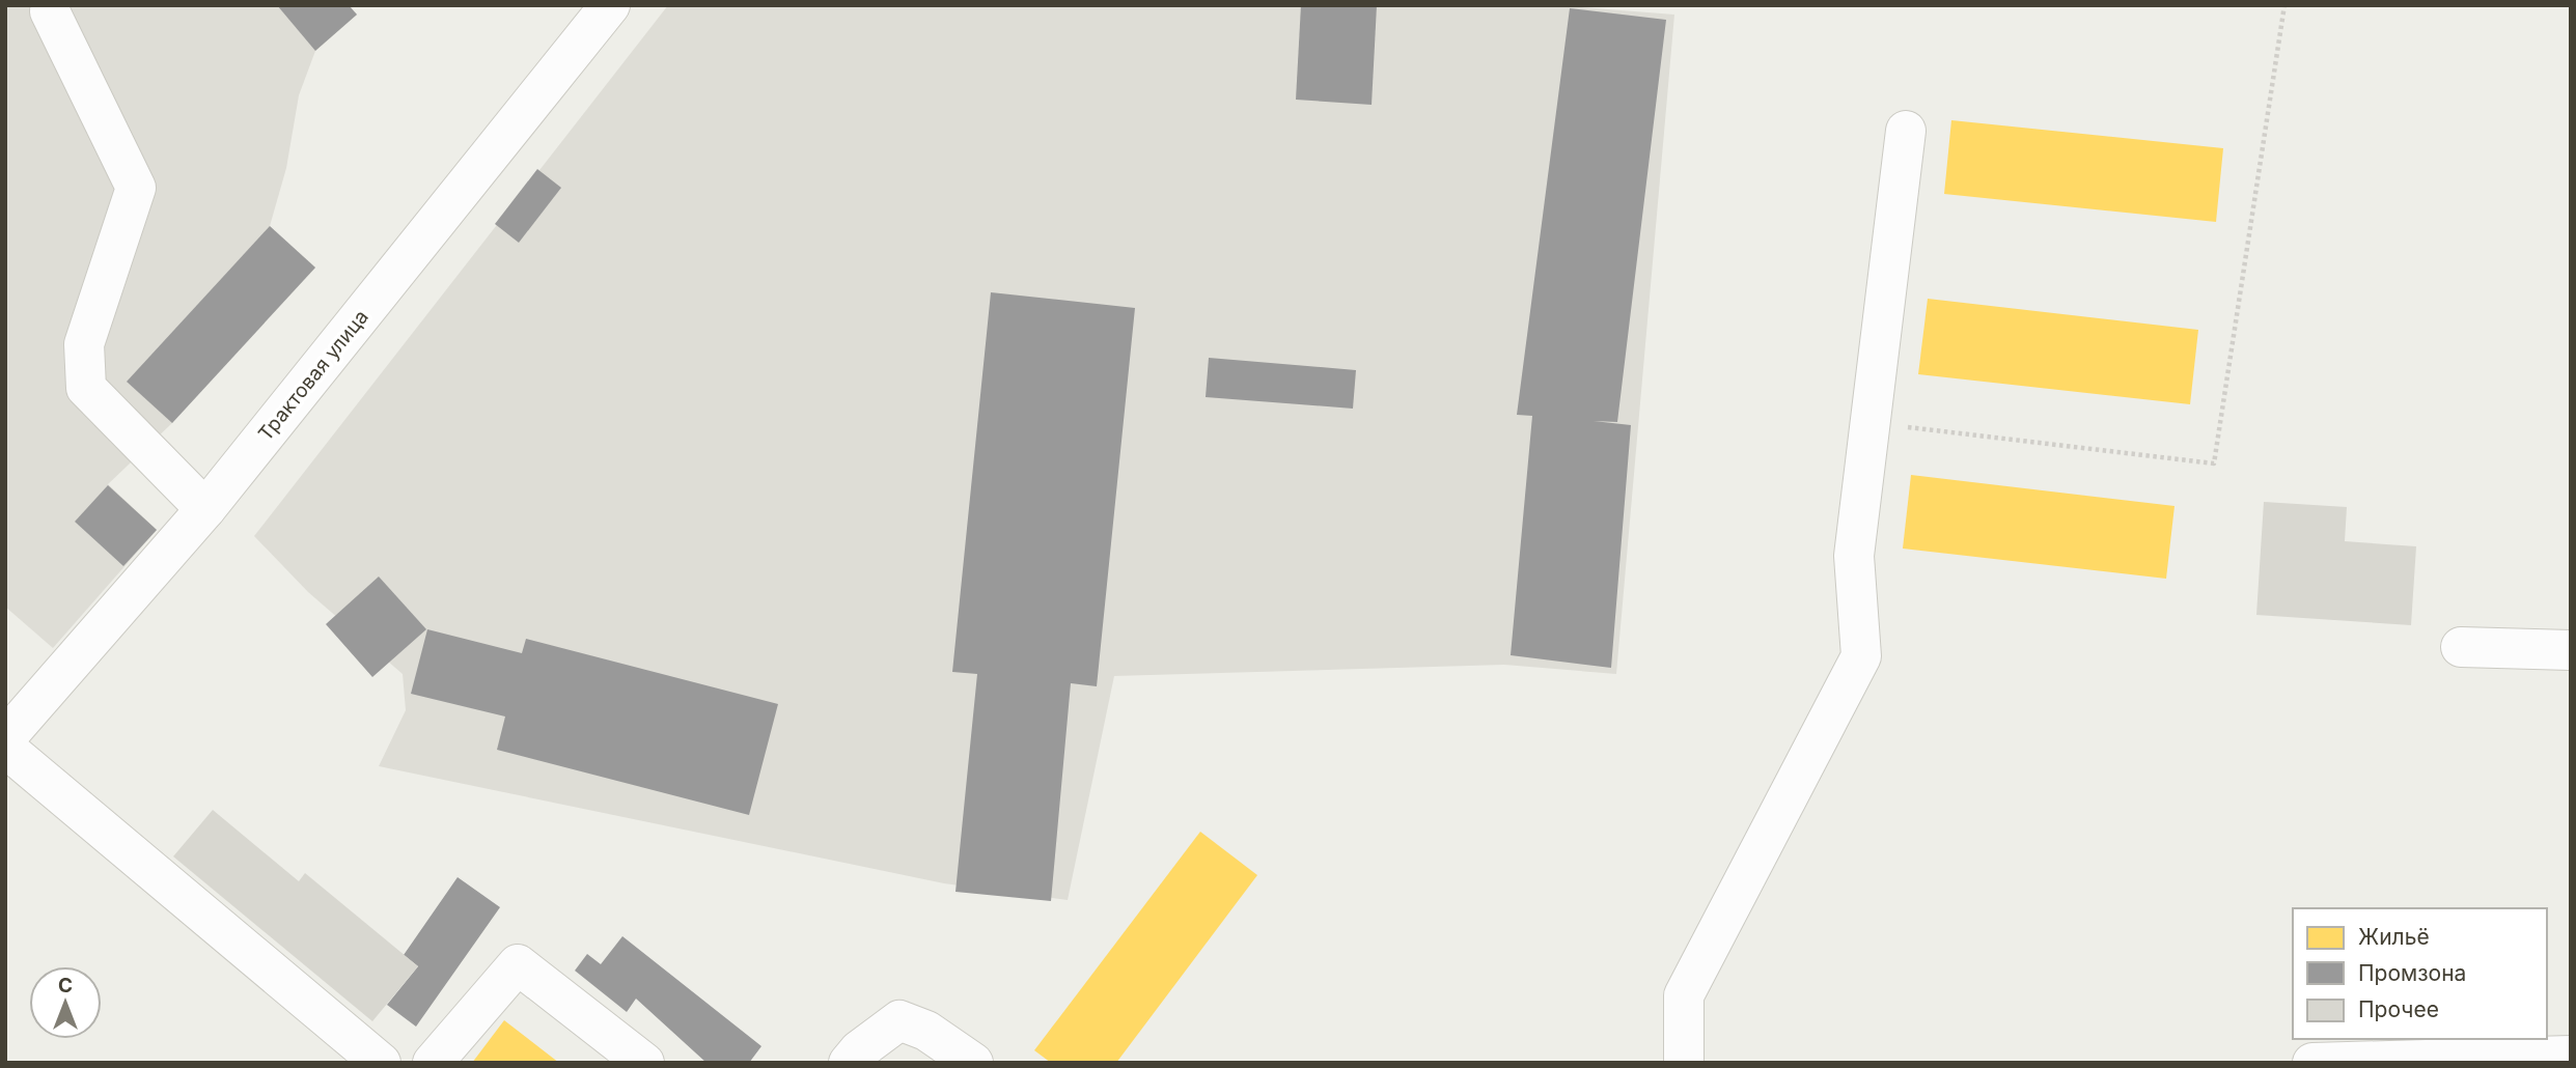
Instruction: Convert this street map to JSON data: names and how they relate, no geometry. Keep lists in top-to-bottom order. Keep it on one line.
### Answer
{"streets":{"street":["Трактовая улица"]},"legend":["Жильё","Промзона","Прочее"],"north":"top"}
